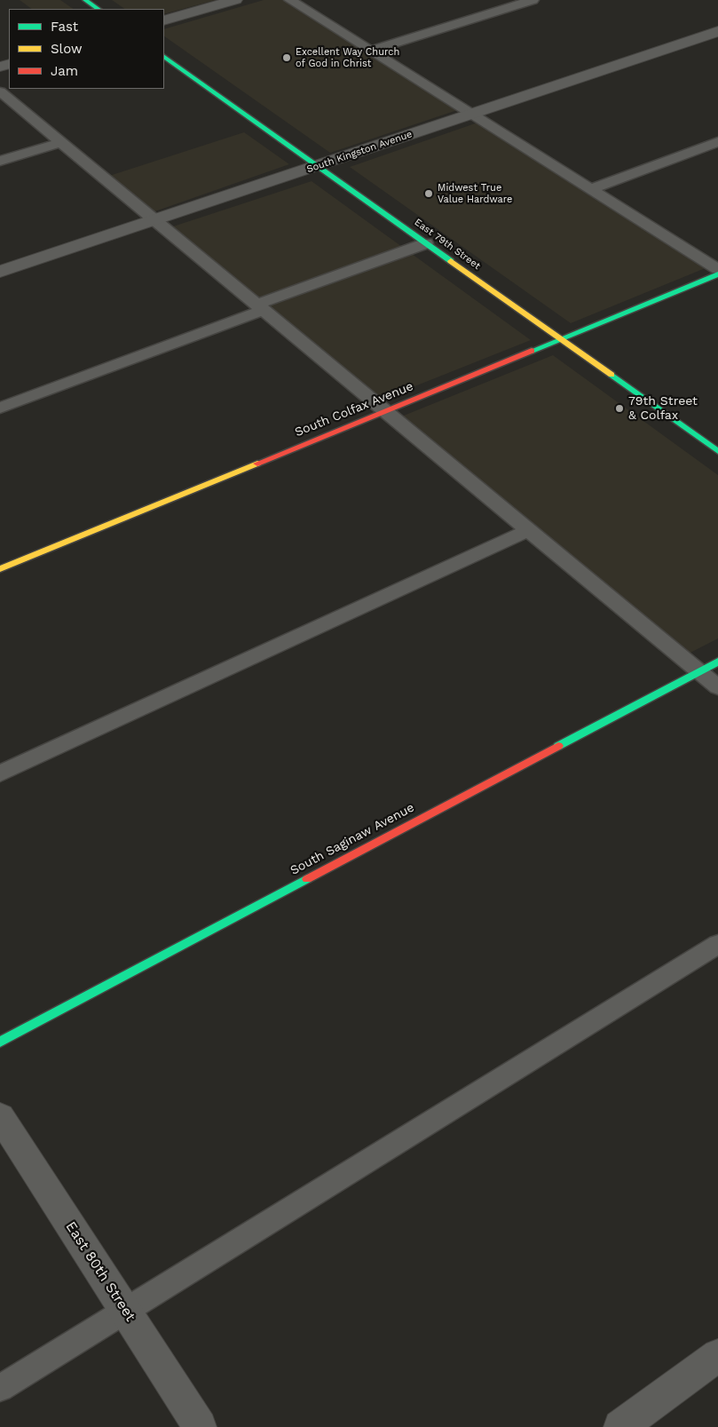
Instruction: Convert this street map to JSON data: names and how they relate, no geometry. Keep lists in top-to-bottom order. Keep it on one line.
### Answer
{"streets":{"street":["South Kingston Avenue","East 79th Street","South Colfax Avenue","South Saginaw Avenue","East 80th Street"]},"crossings":[["South Kingston Avenue","East 79th Street"],["East 79th Street","South Colfax Avenue"]],"places":["Excellent Way Church of God in Christ","Midwest True Value Hardware","79th Street & Colfax"],"legend":["Fast","Slow","Jam"]}
